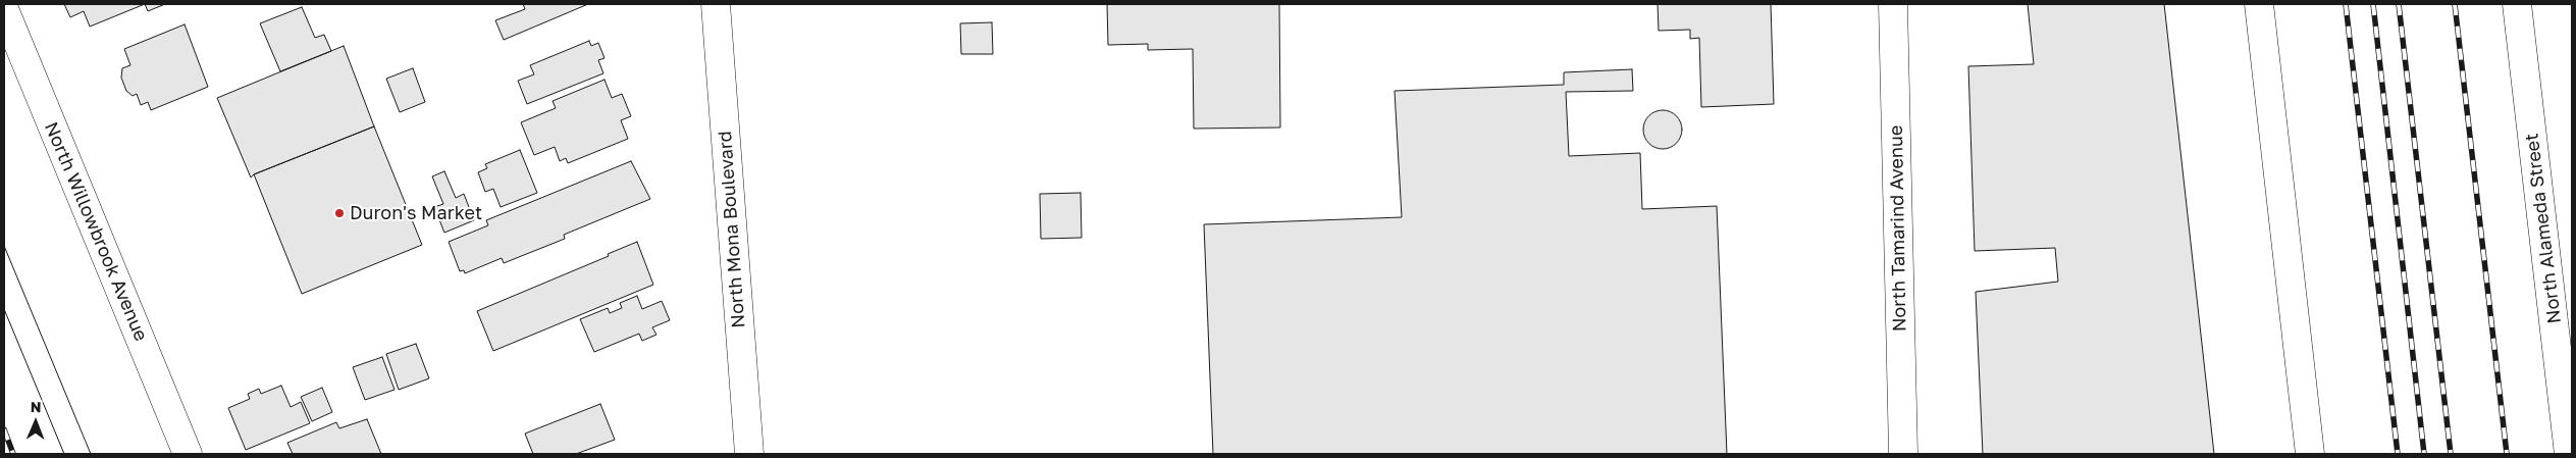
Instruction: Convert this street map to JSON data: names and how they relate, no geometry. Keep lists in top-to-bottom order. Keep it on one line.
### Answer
{"streets":{"street":["North Tamarind Avenue","North Alameda Street","North Mona Boulevard","North Willowbrook Avenue"]},"places":["Duron's Market"],"north":"top"}
